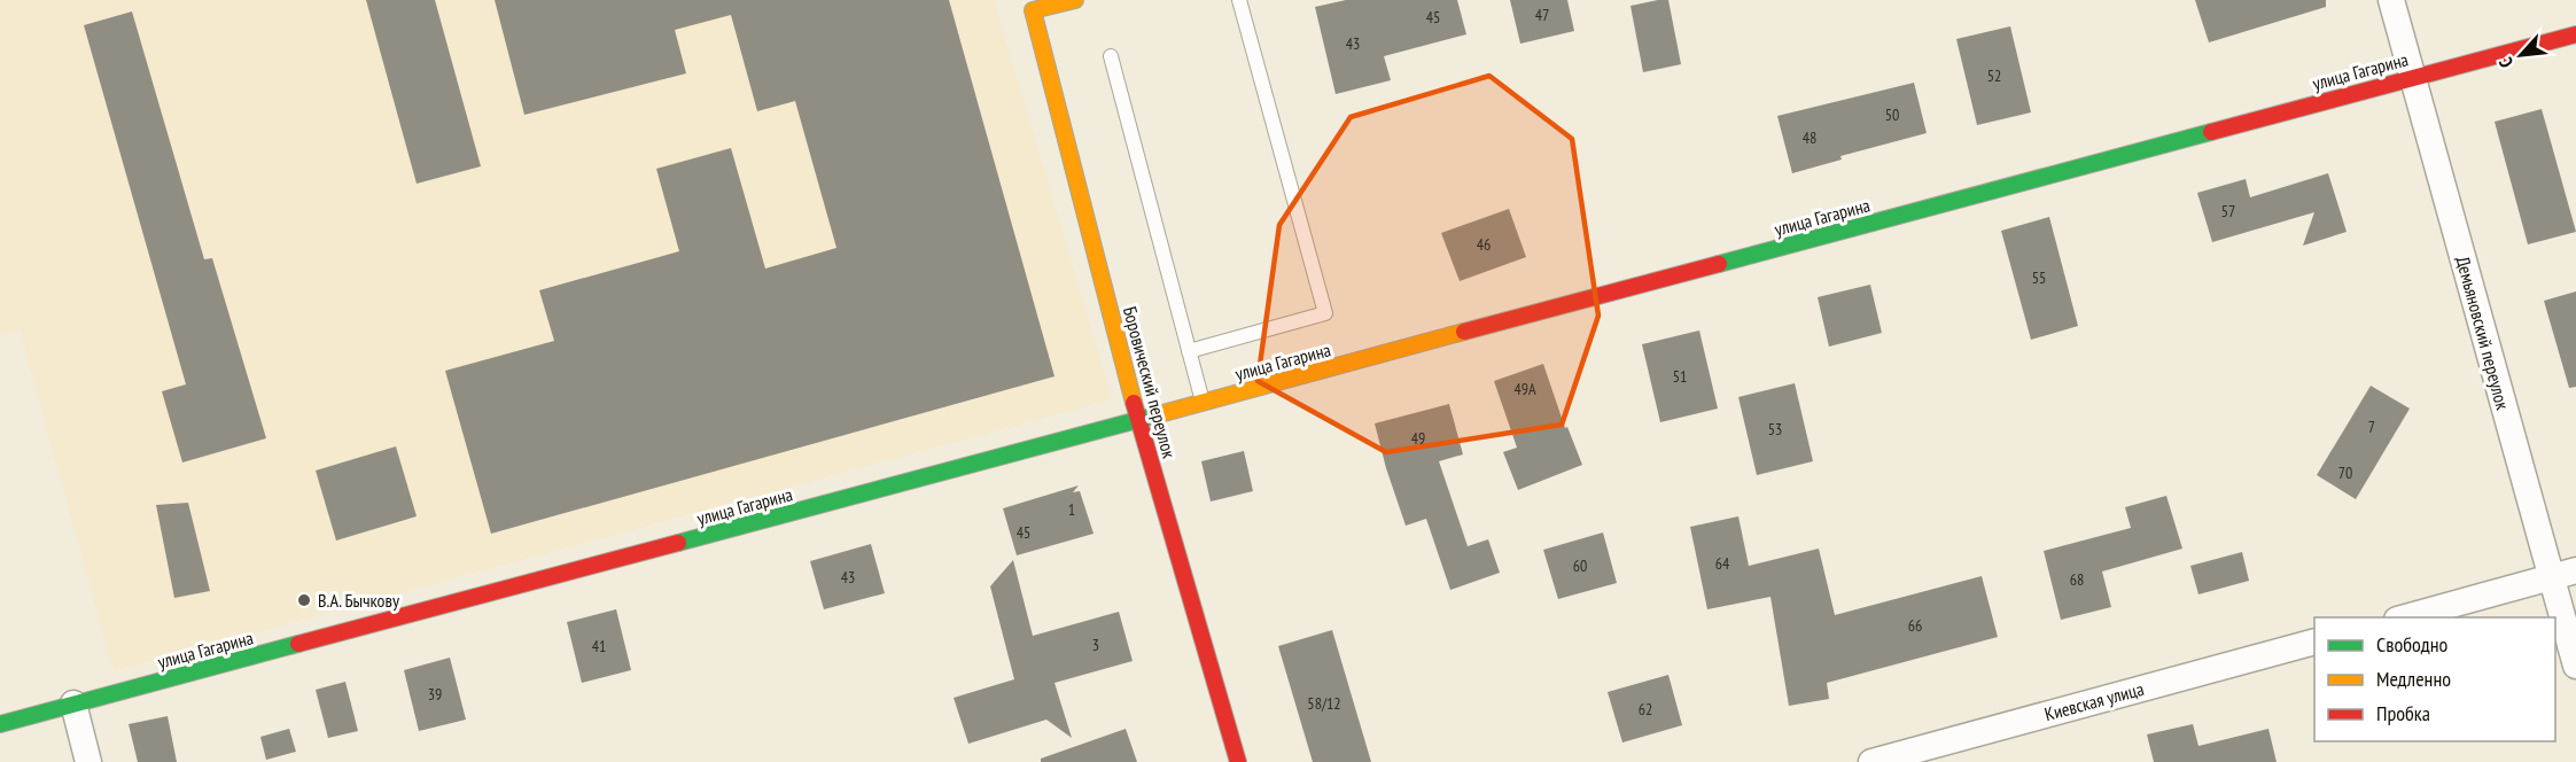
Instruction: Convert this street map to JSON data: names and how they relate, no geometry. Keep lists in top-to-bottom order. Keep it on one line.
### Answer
{"streets":{"street":["улица Гагарина","Демьяновский переулок","Боровический переулок","Киевская улица"]},"crossings":[["улица Гагарина","Демьяновский переулок"],["улица Гагарина","Боровический переулок"]],"places":["В.А. Бычкову"],"house_numbers":["47","45","43","52","50","48","57","46","55","51","49А","7","53","49","70","1","45","64","60","43","68","66","3","41","39","58/12","62"],"legend":["Свободно","Медленно","Пробка"],"north":"bottom left"}
